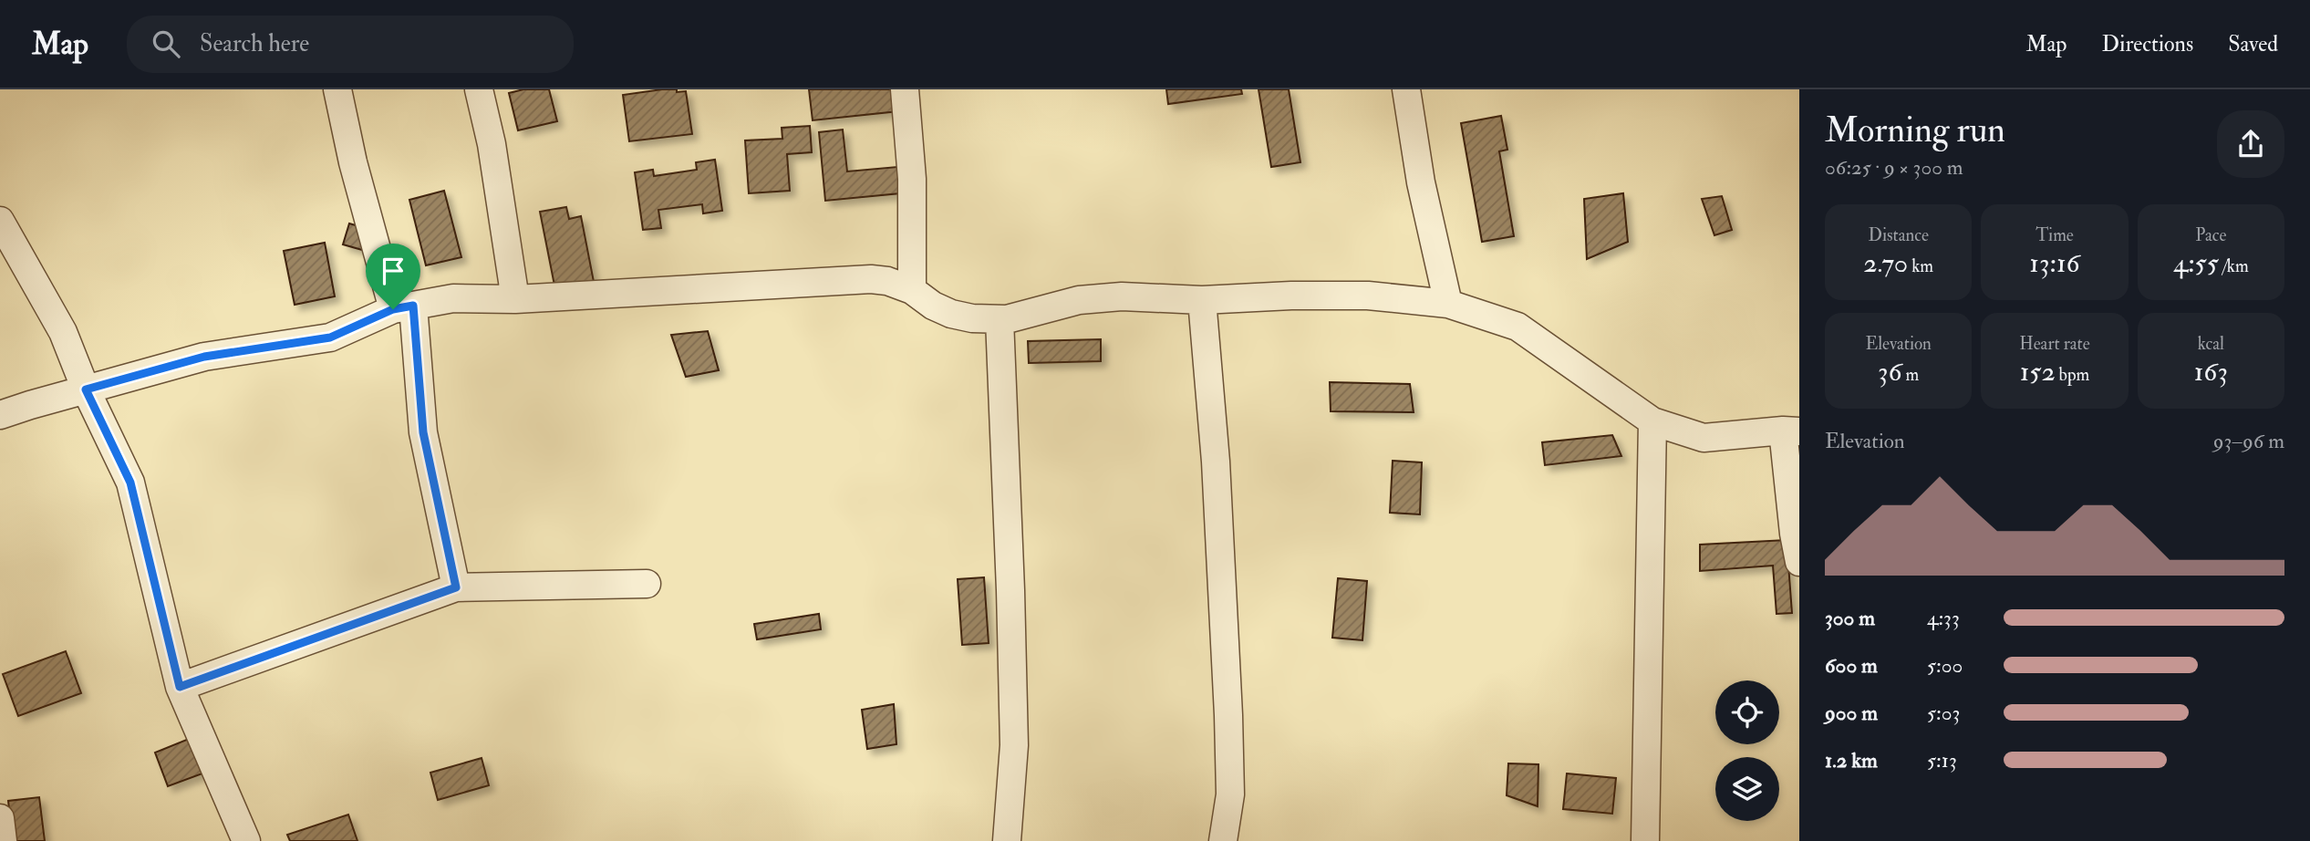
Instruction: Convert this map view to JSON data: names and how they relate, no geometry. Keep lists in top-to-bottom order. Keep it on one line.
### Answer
{"page":{"header":"Map","search":"Search here","nav":["Map","Directions","Saved"],"heading":["Morning run","06:25 · 9 × 300 m"],"stats":[["Distance","2.70 km"],["Time","13:16"],["Pace","4:55 /km"],["Elevation","36 m"],["Heart rate","152 bpm"],["kcal","163"]],"chart":["Elevation","93–96 m"],"list":[{"name":"300 m","note":"4:33"},{"name":"600 m","note":"5:00"},{"name":"900 m","note":"5:03"},{"name":"1.2 km","note":"5:13"}]}}
